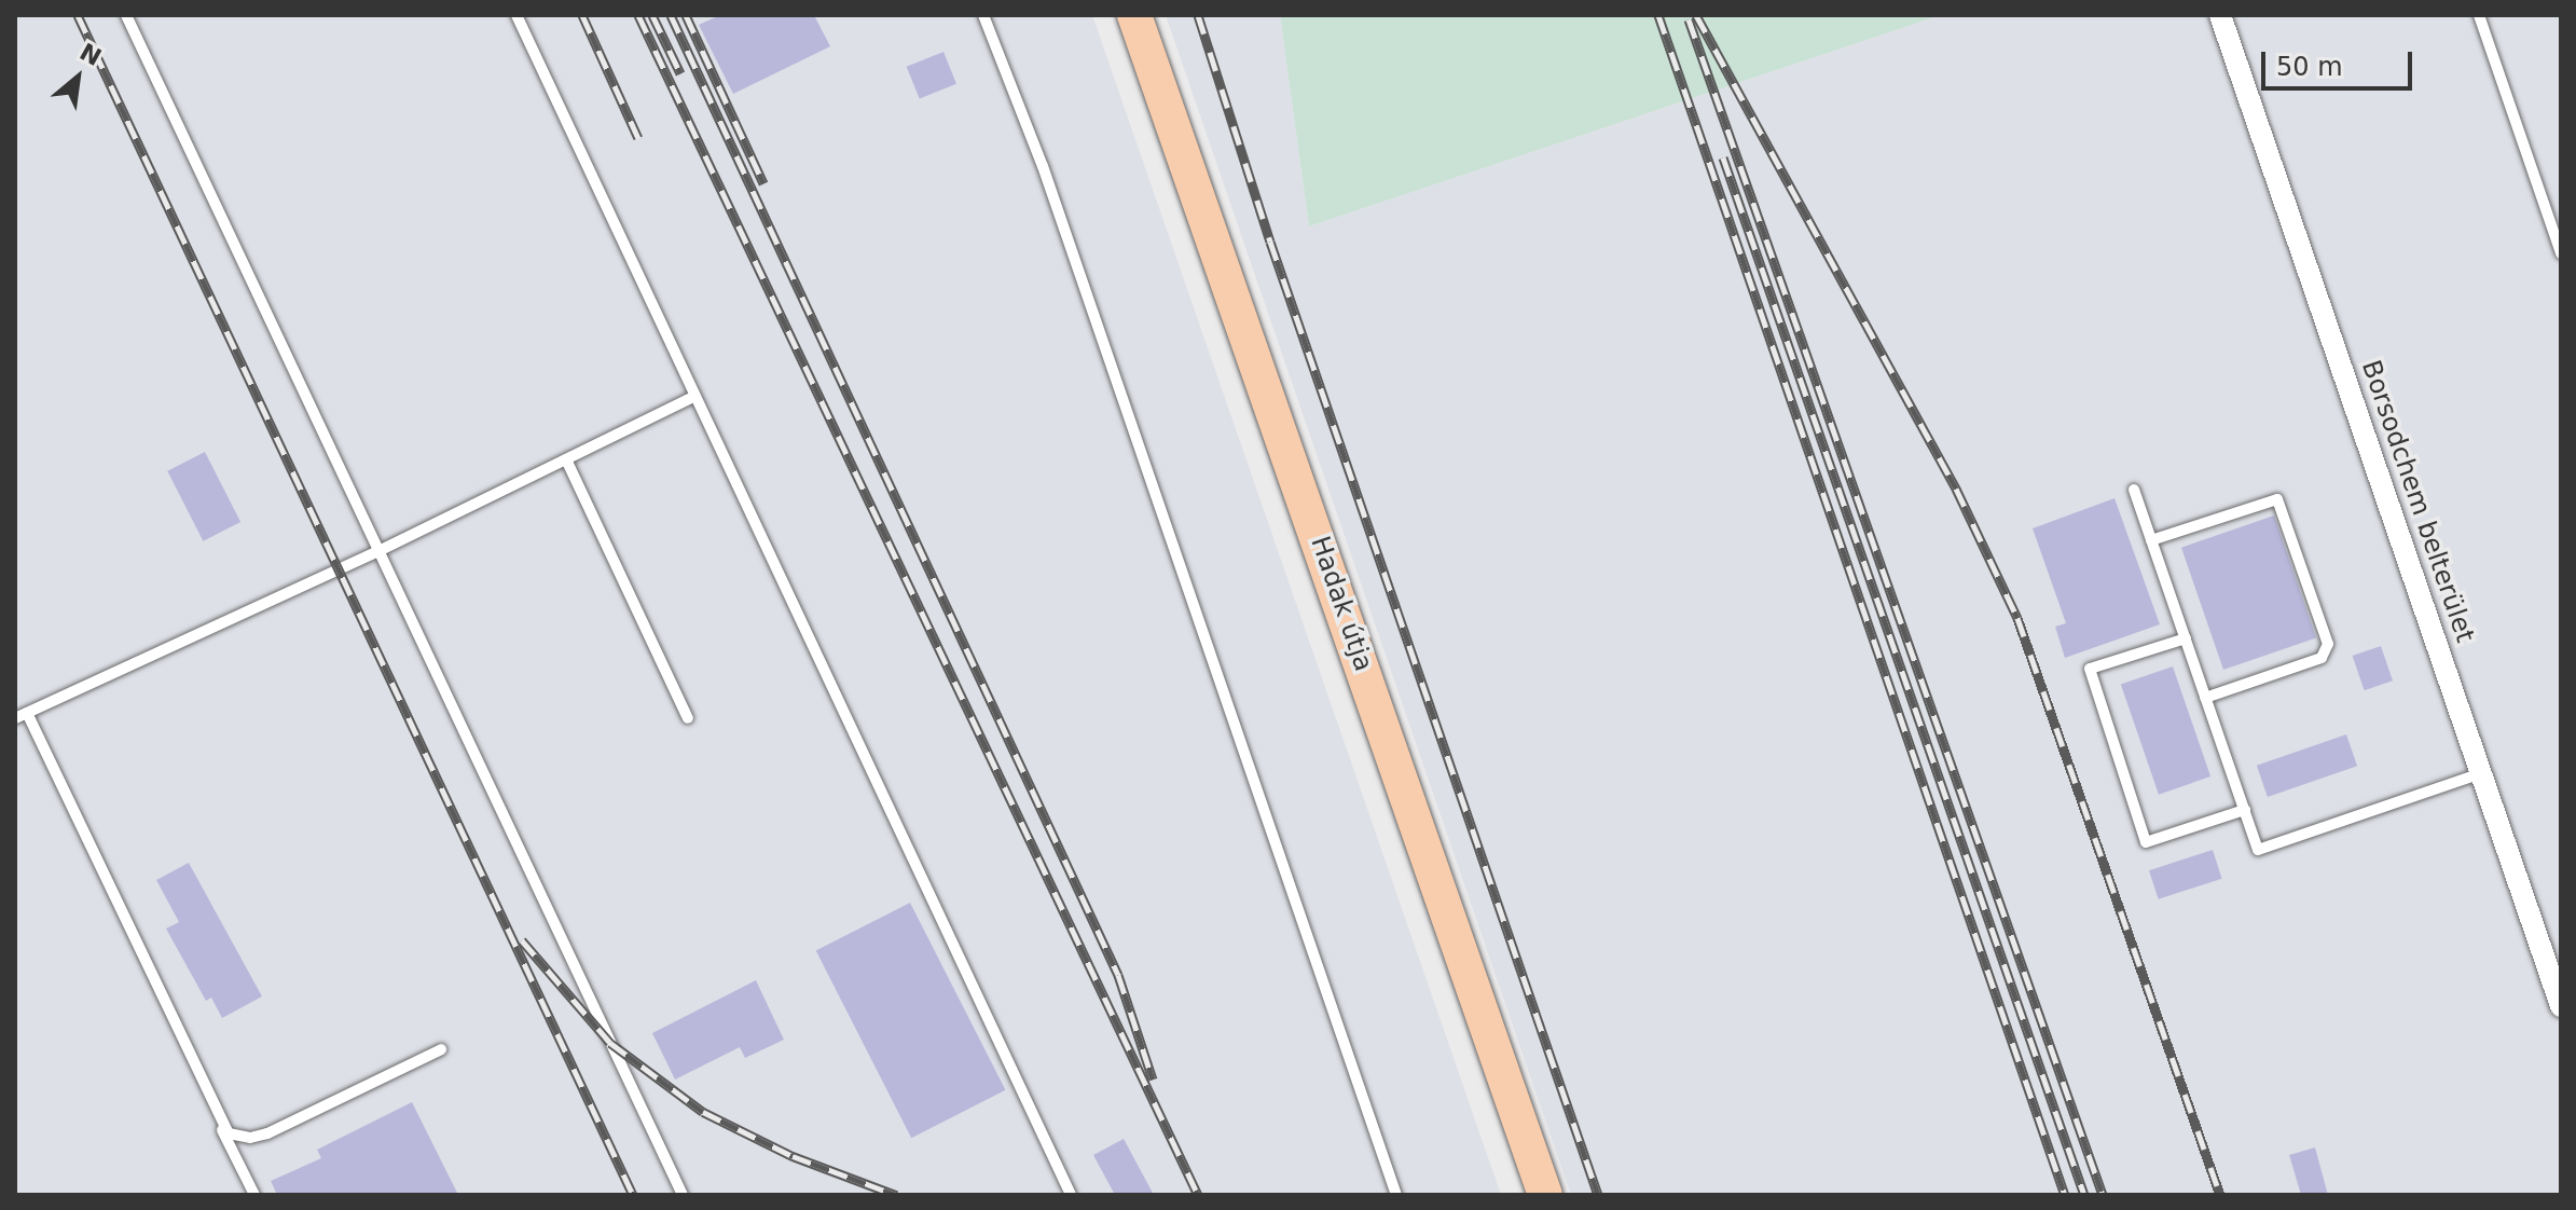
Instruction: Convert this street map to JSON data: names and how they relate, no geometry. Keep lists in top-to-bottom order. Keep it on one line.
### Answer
{"streets":{"main road":["Hadak útja"],"street":["Borsodchem belterület"]},"scale_bar":"50 m","north":"top right"}
